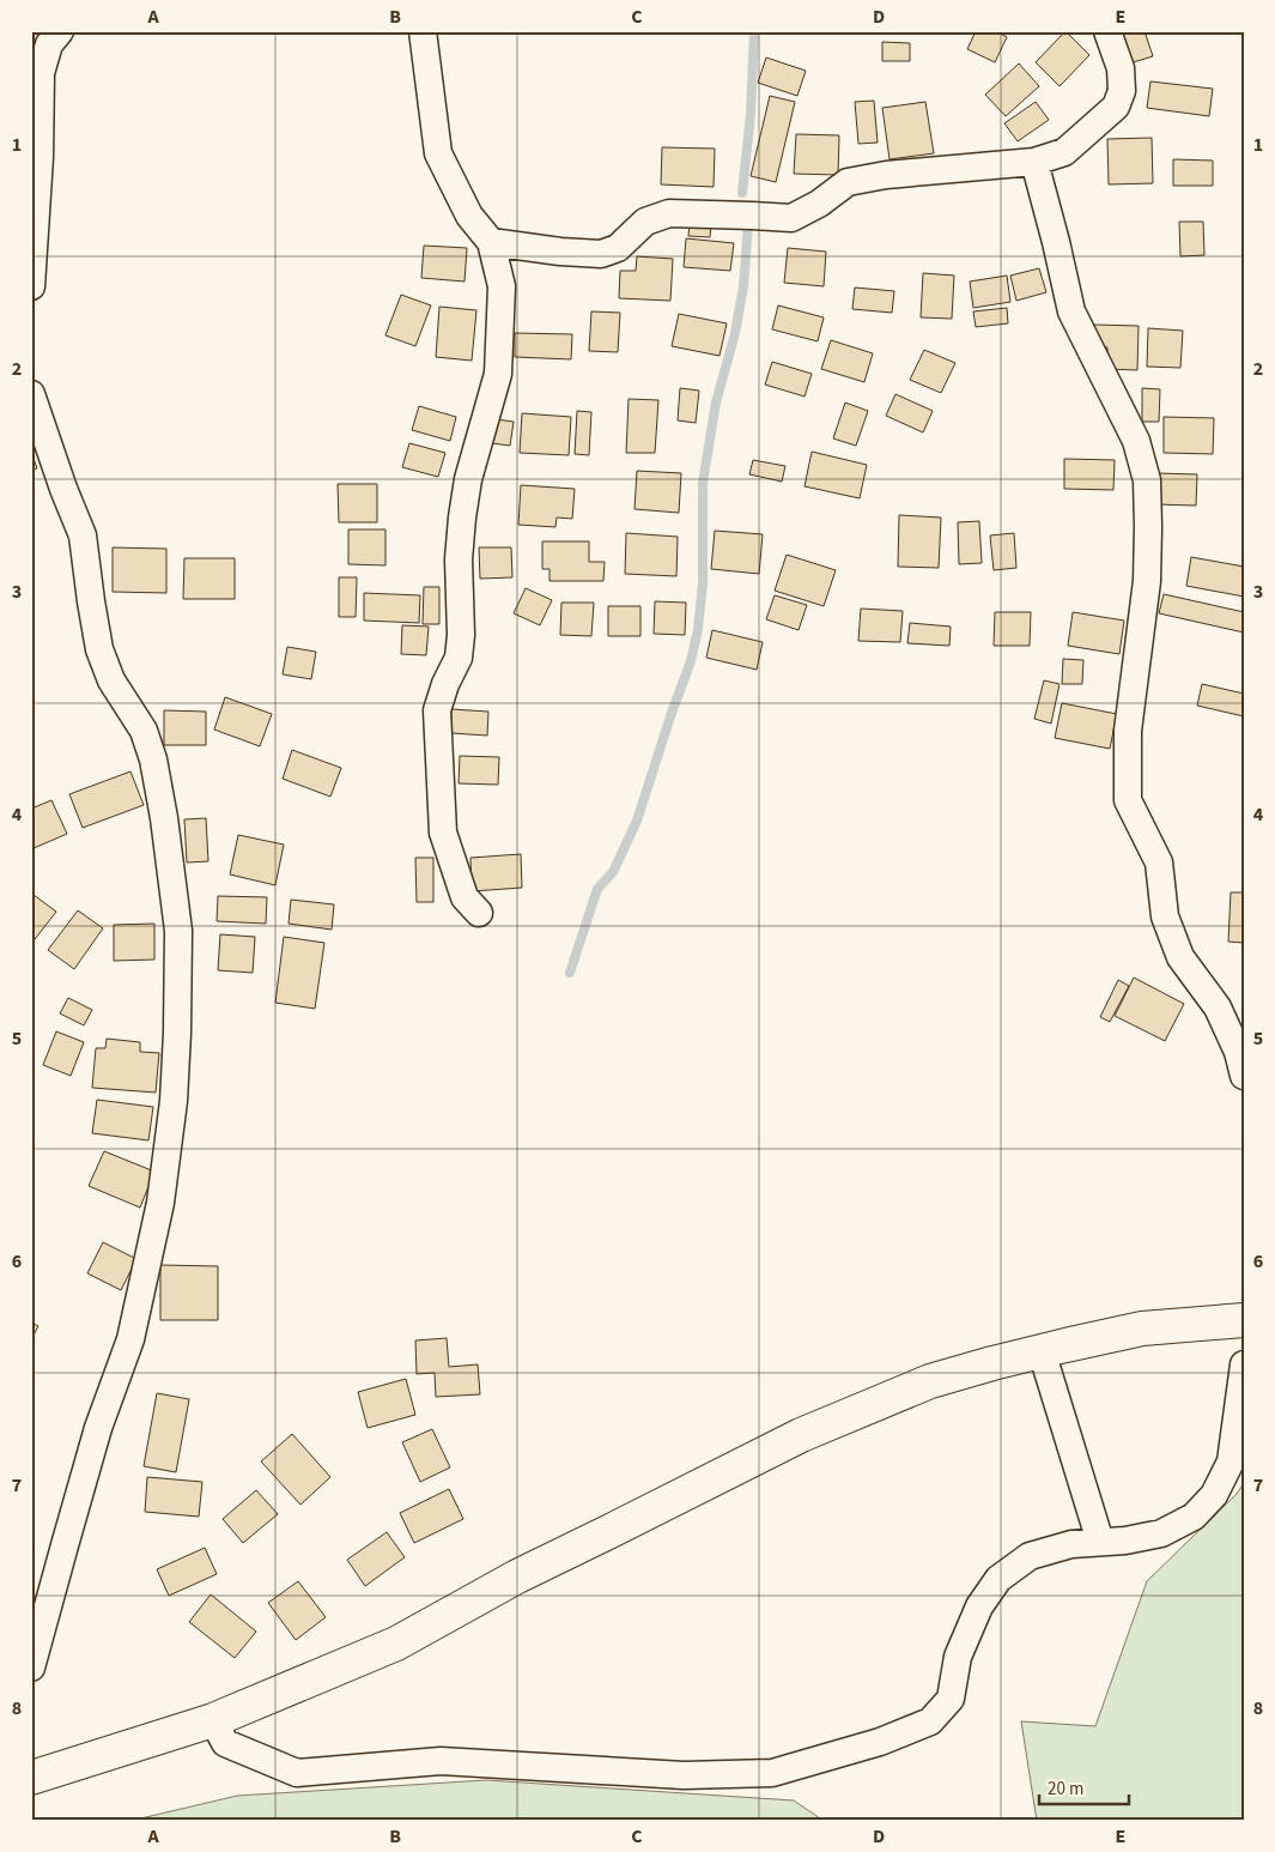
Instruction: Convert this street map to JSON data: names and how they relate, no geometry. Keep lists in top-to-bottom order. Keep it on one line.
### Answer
{"scale_bar":"20 m","grid":{"columns":["A","B","C","D","E"],"rows":["1","2","3","4","5","6","7","8"]}}
